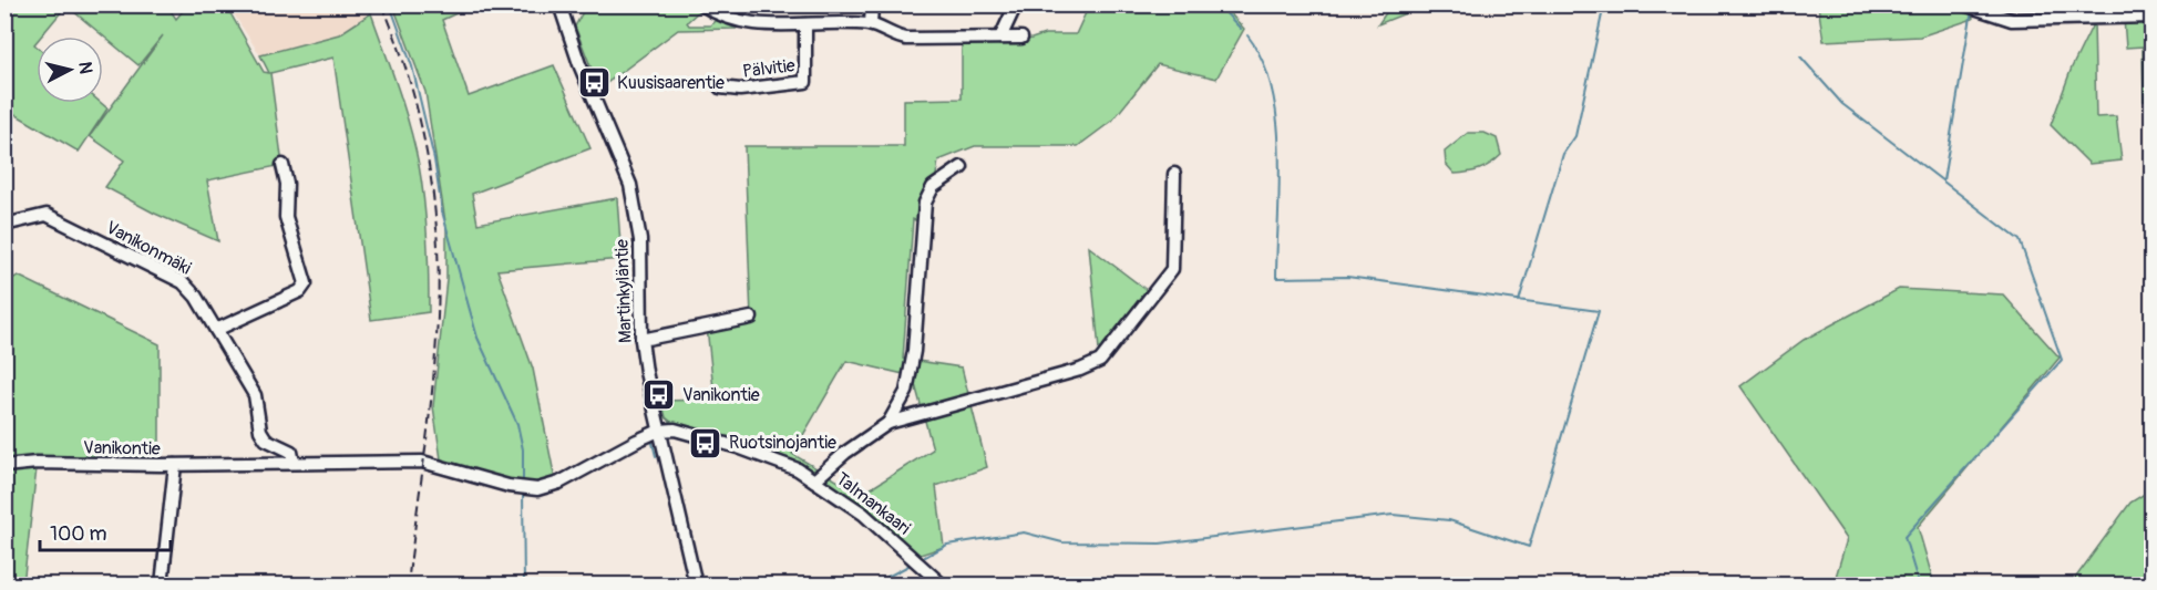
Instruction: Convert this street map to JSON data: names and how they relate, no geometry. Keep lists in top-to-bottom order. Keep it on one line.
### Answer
{"streets":{"street":["Pälvitie","Vanikonmäki","Martinkyläntie","Vanikontie","Talmankaari"]},"crossings":[["Vanikonmäki","Vanikontie"],["Martinkyläntie","Vanikontie"],["Martinkyläntie","Talmankaari"],["Vanikontie","Talmankaari"]],"places":{"bus stop":["Kuusisaarentie","Vanikontie","Ruotsinojantie"]},"scale_bar":"100 m","north":"right"}
